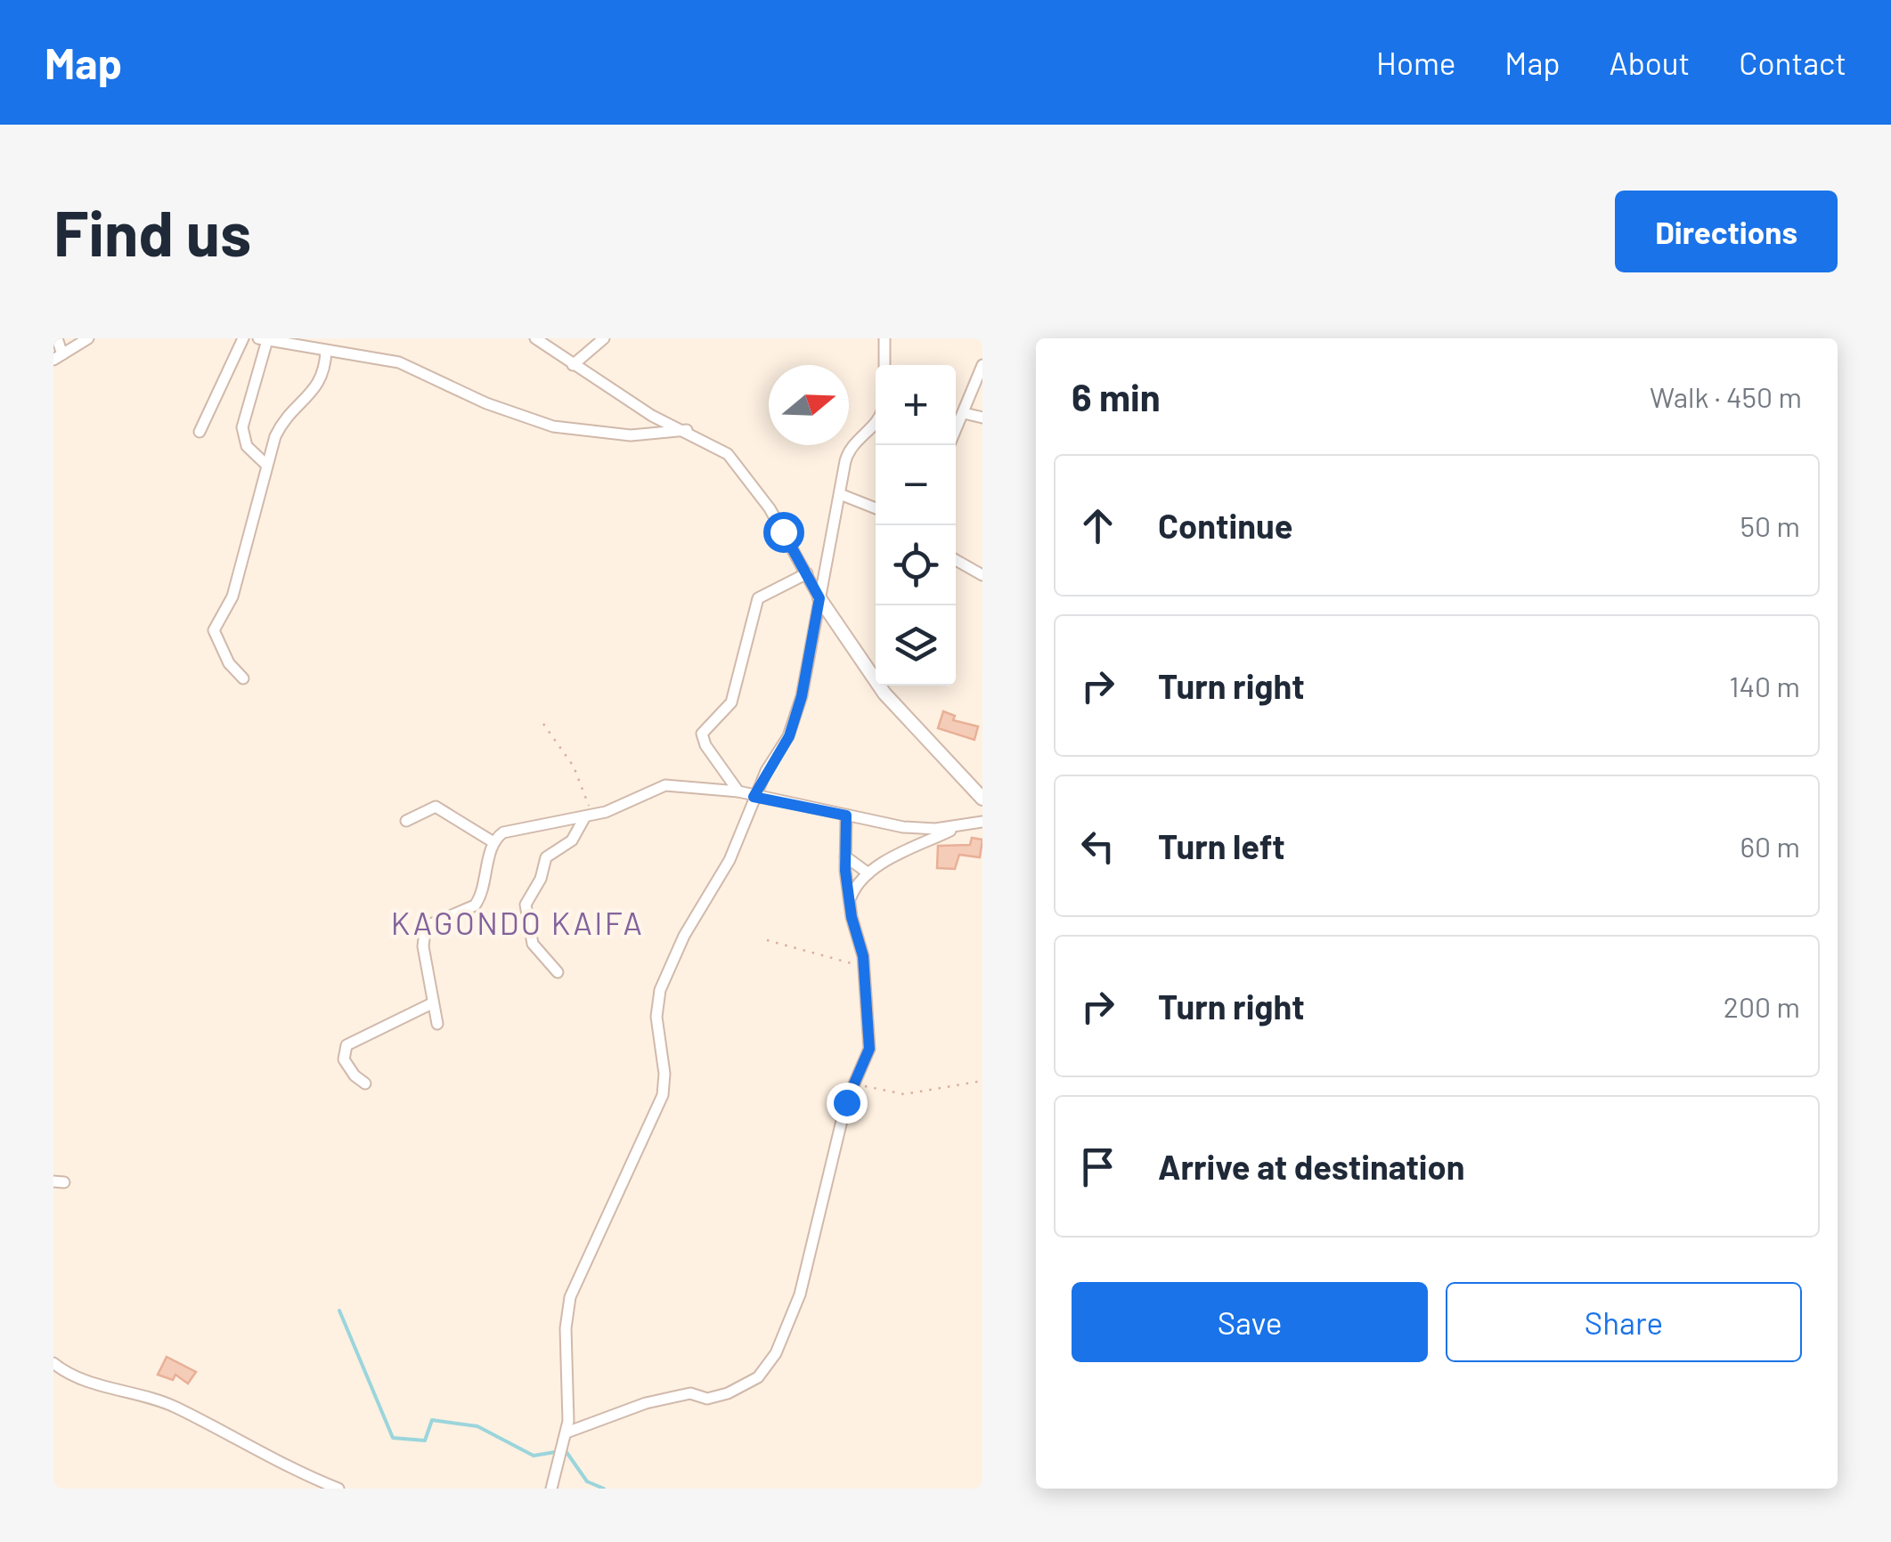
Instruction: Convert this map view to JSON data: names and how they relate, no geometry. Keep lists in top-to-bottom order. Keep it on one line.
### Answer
{"districts":["KAGONDO KAIFA"],"north":"right","page":{"header":"Map","nav":["Home","Map","About","Contact"],"buttons":["Directions",["Save","Share"]],"title":"Find us","heading":["6 min","Walk · 450 m"],"map_buttons":["+","−"],"list":[["Continue","50 m"],["Turn right","140 m"],["Turn left","60 m"],["Turn right","200 m"],"Arrive at destination"]}}
